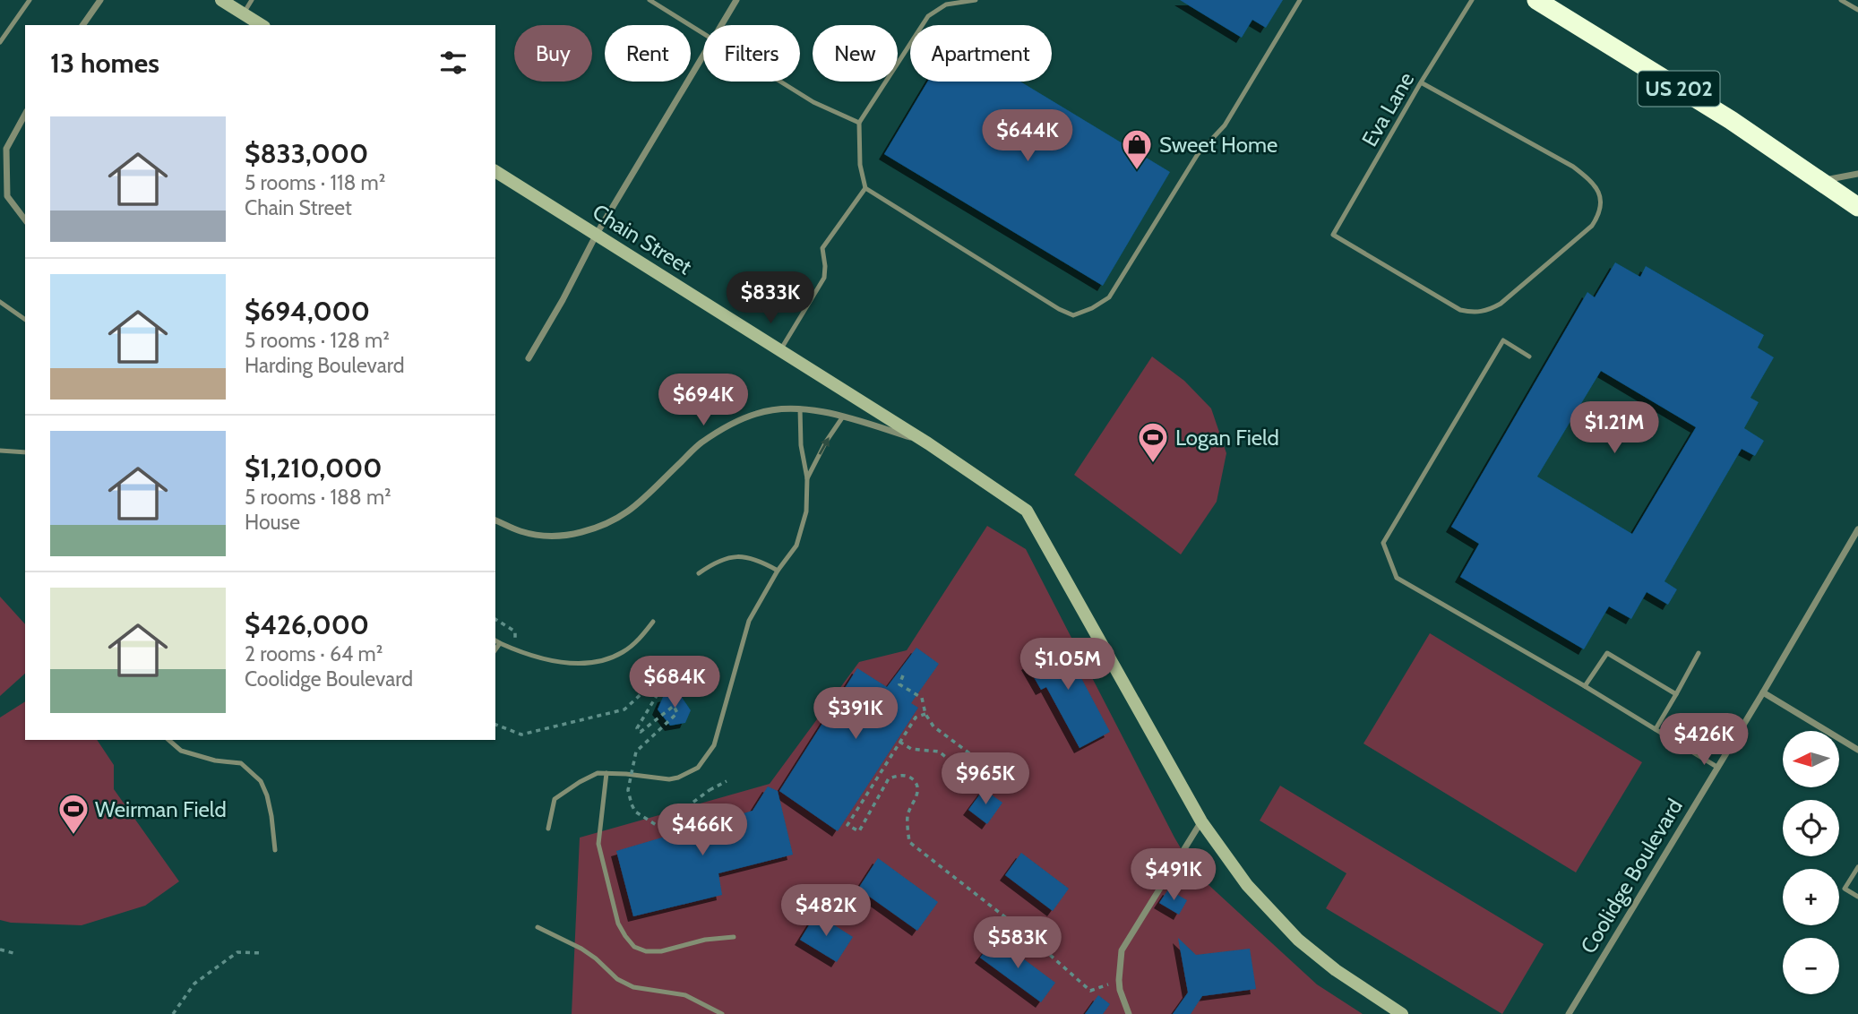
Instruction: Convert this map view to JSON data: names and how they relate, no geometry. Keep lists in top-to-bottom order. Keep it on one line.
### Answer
{"streets":{"highway":["US 202"],"street":["Chain Street","Coolidge Boulevard"],"lane":["Eva Lane"]},"places":{"shop":["Sweet Home"],"sports":["Logan Field","Weirman Field"]},"north":"left","page":{"chip":["Buy","Rent","Filters","New","Apartment"],"heading":"13 homes","list":[{"name":"$833,000","note":"5 rooms · 118 m² · Chain Street"},{"name":"$694,000","note":"5 rooms · 128 m² · Harding Boulevard"},{"name":"$1,210,000","note":"5 rooms · 188 m² · House"},{"name":"$426,000","note":"2 rooms · 64 m² · Coolidge Boulevard"}],"price":["$644K","$833K","$694K","$1.21M","$1.05M","$684K","$391K","$426K","$965K","$466K","$491K","$482K","$583K"],"map_buttons":["+","−"]}}
